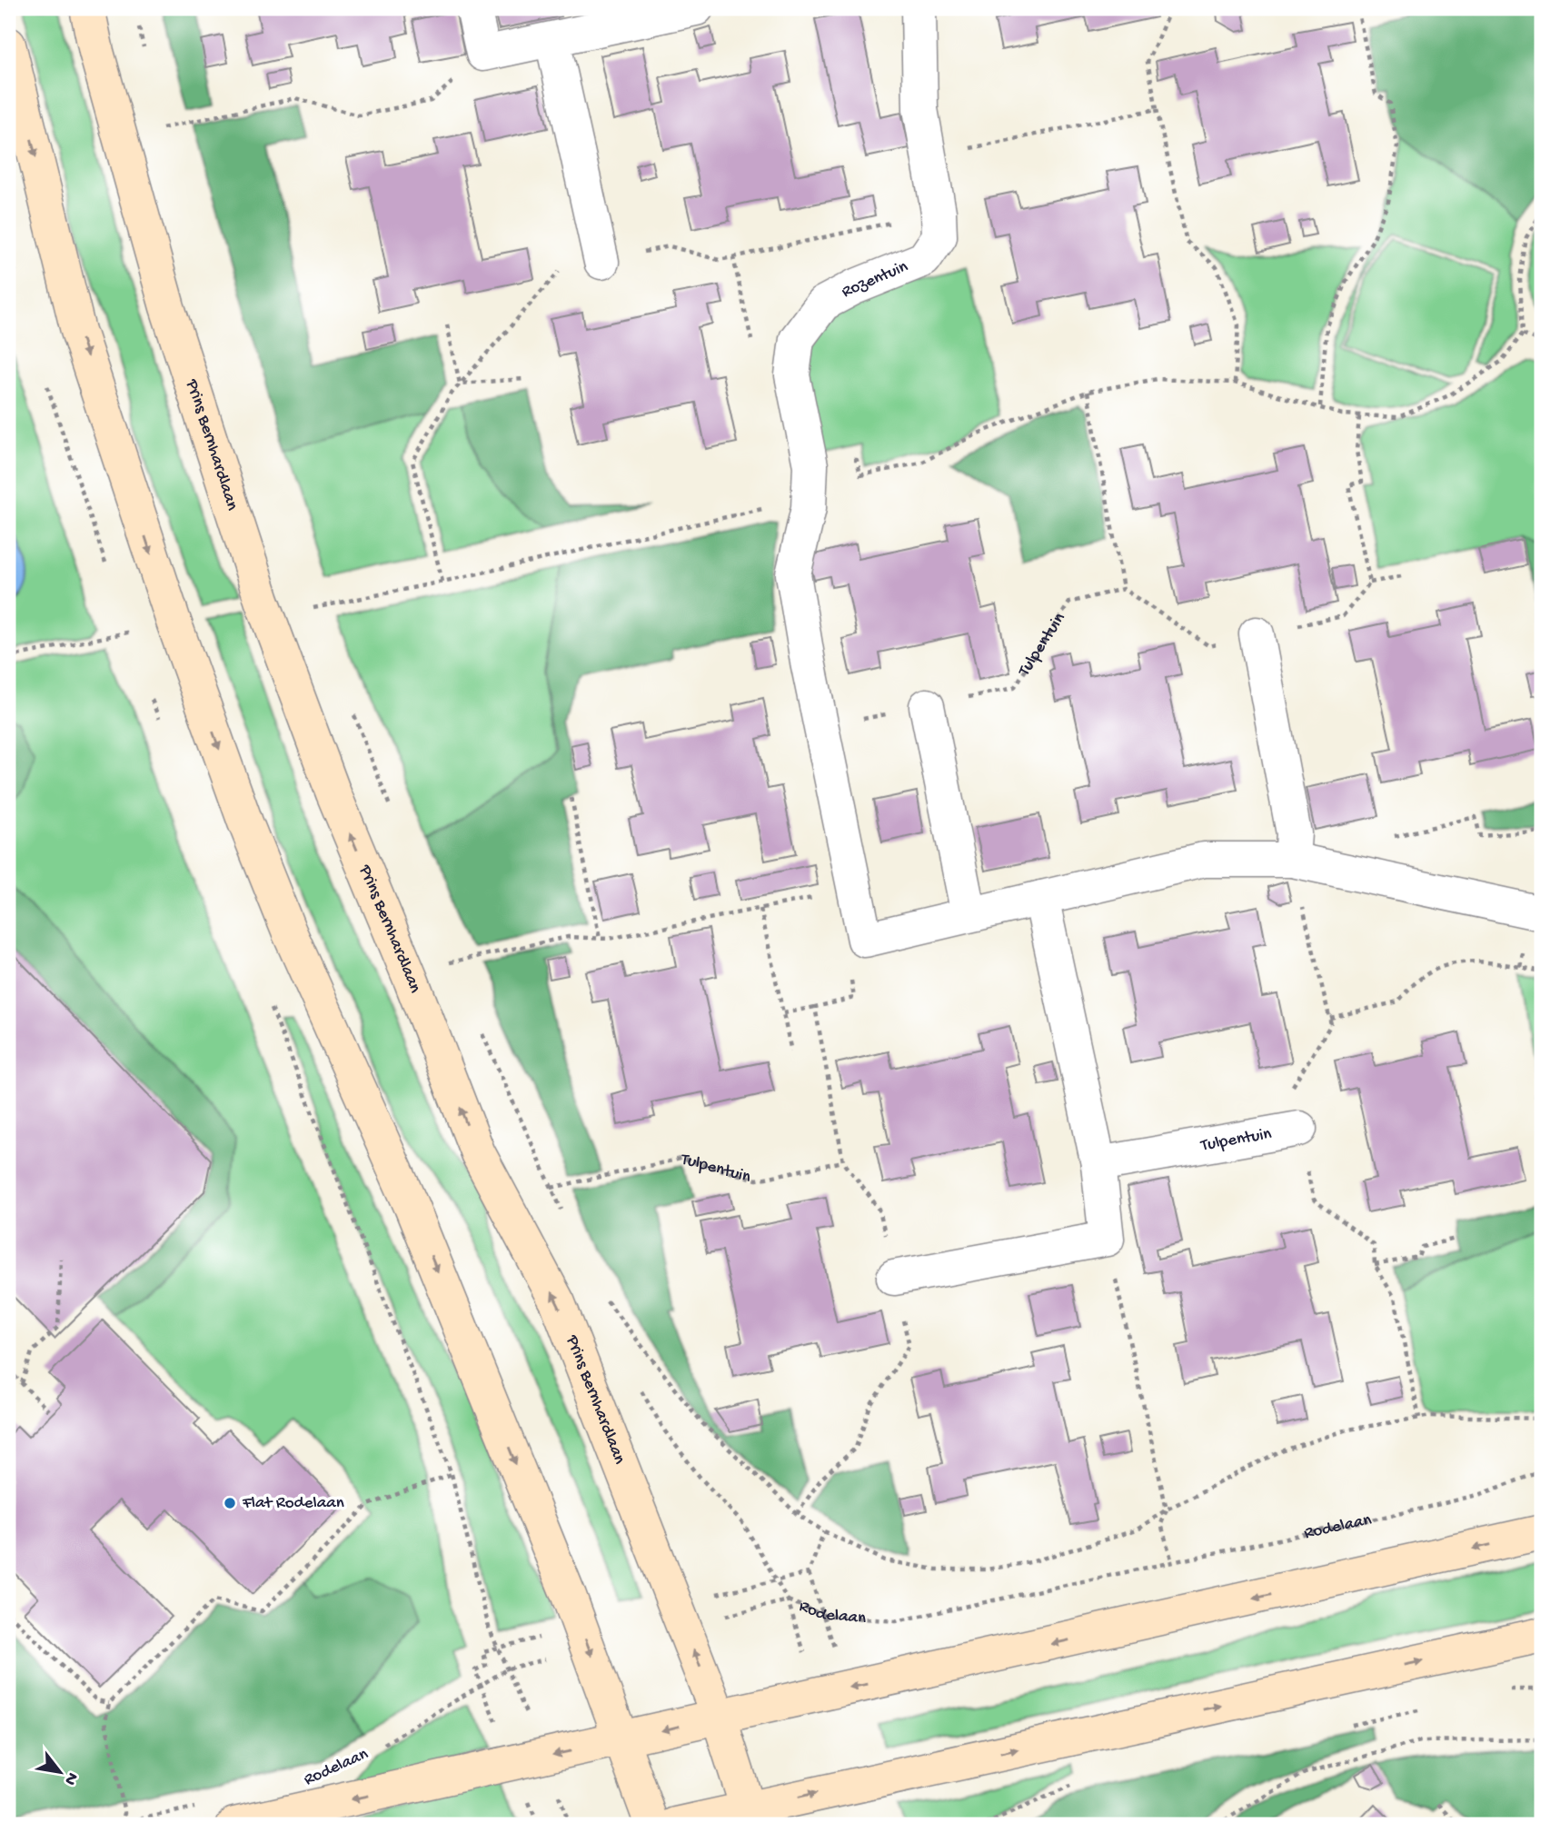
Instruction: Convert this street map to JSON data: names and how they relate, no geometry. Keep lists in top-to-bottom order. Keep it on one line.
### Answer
{"streets":{"main road":["Prins Bernhardlaan","Rodelaan"],"street":["Rozentuin","Tulpentuin"]},"crossings":[["Prins Bernhardlaan","Rodelaan"]],"places":["Flat Rodelaan"],"north":"bottom right"}
